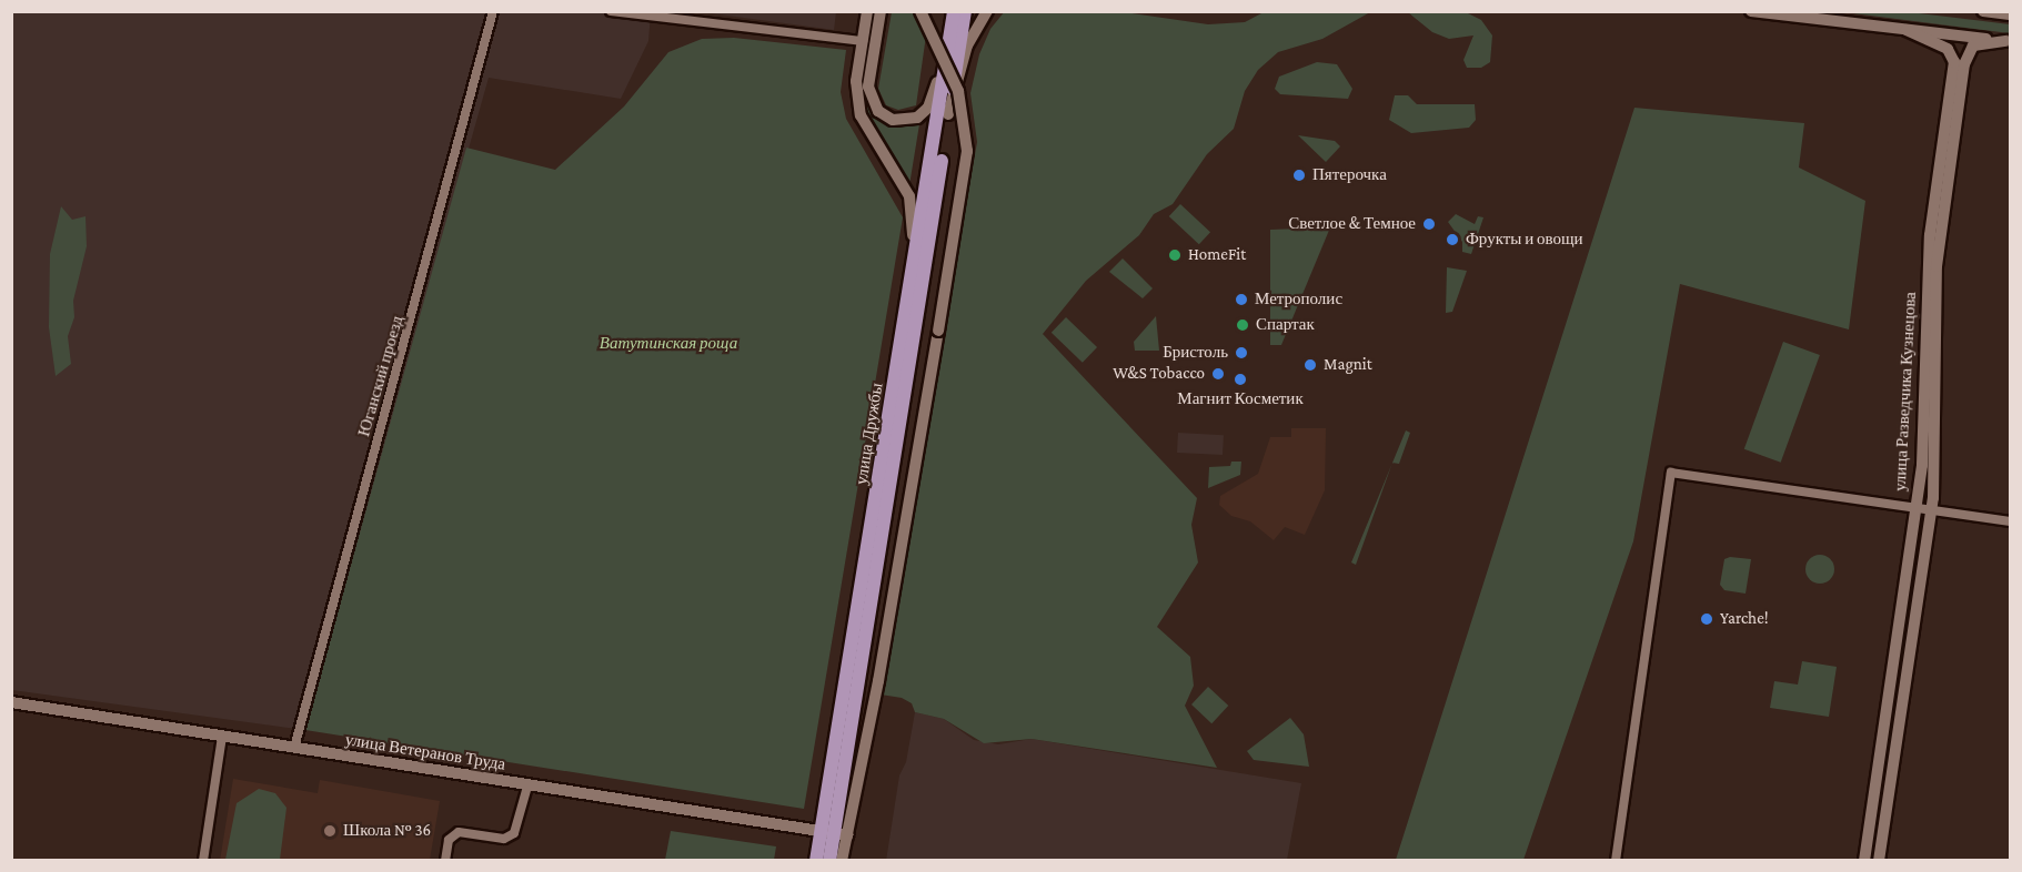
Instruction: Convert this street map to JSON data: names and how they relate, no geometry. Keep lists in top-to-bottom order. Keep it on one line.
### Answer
{"streets":{"main road":["улица Разведчика Кузнецова","улица Дружбы","улица Ветеранов Труда"],"street":["Юганский проезд"]},"crossings":[["Юганский проезд","улица Ветеранов Труда"],["улица Дружбы","улица Ветеранов Труда"]],"parks":["Ватутинская роща"],"places":["Пятерочка","Светлое & Темное","Фрукты и овощи","HomeFit","Метрополис","Спартак","Бристоль","Magnit","W&S Tobacco","Магнит Косметик","Yarche!","Школа № 36"]}
